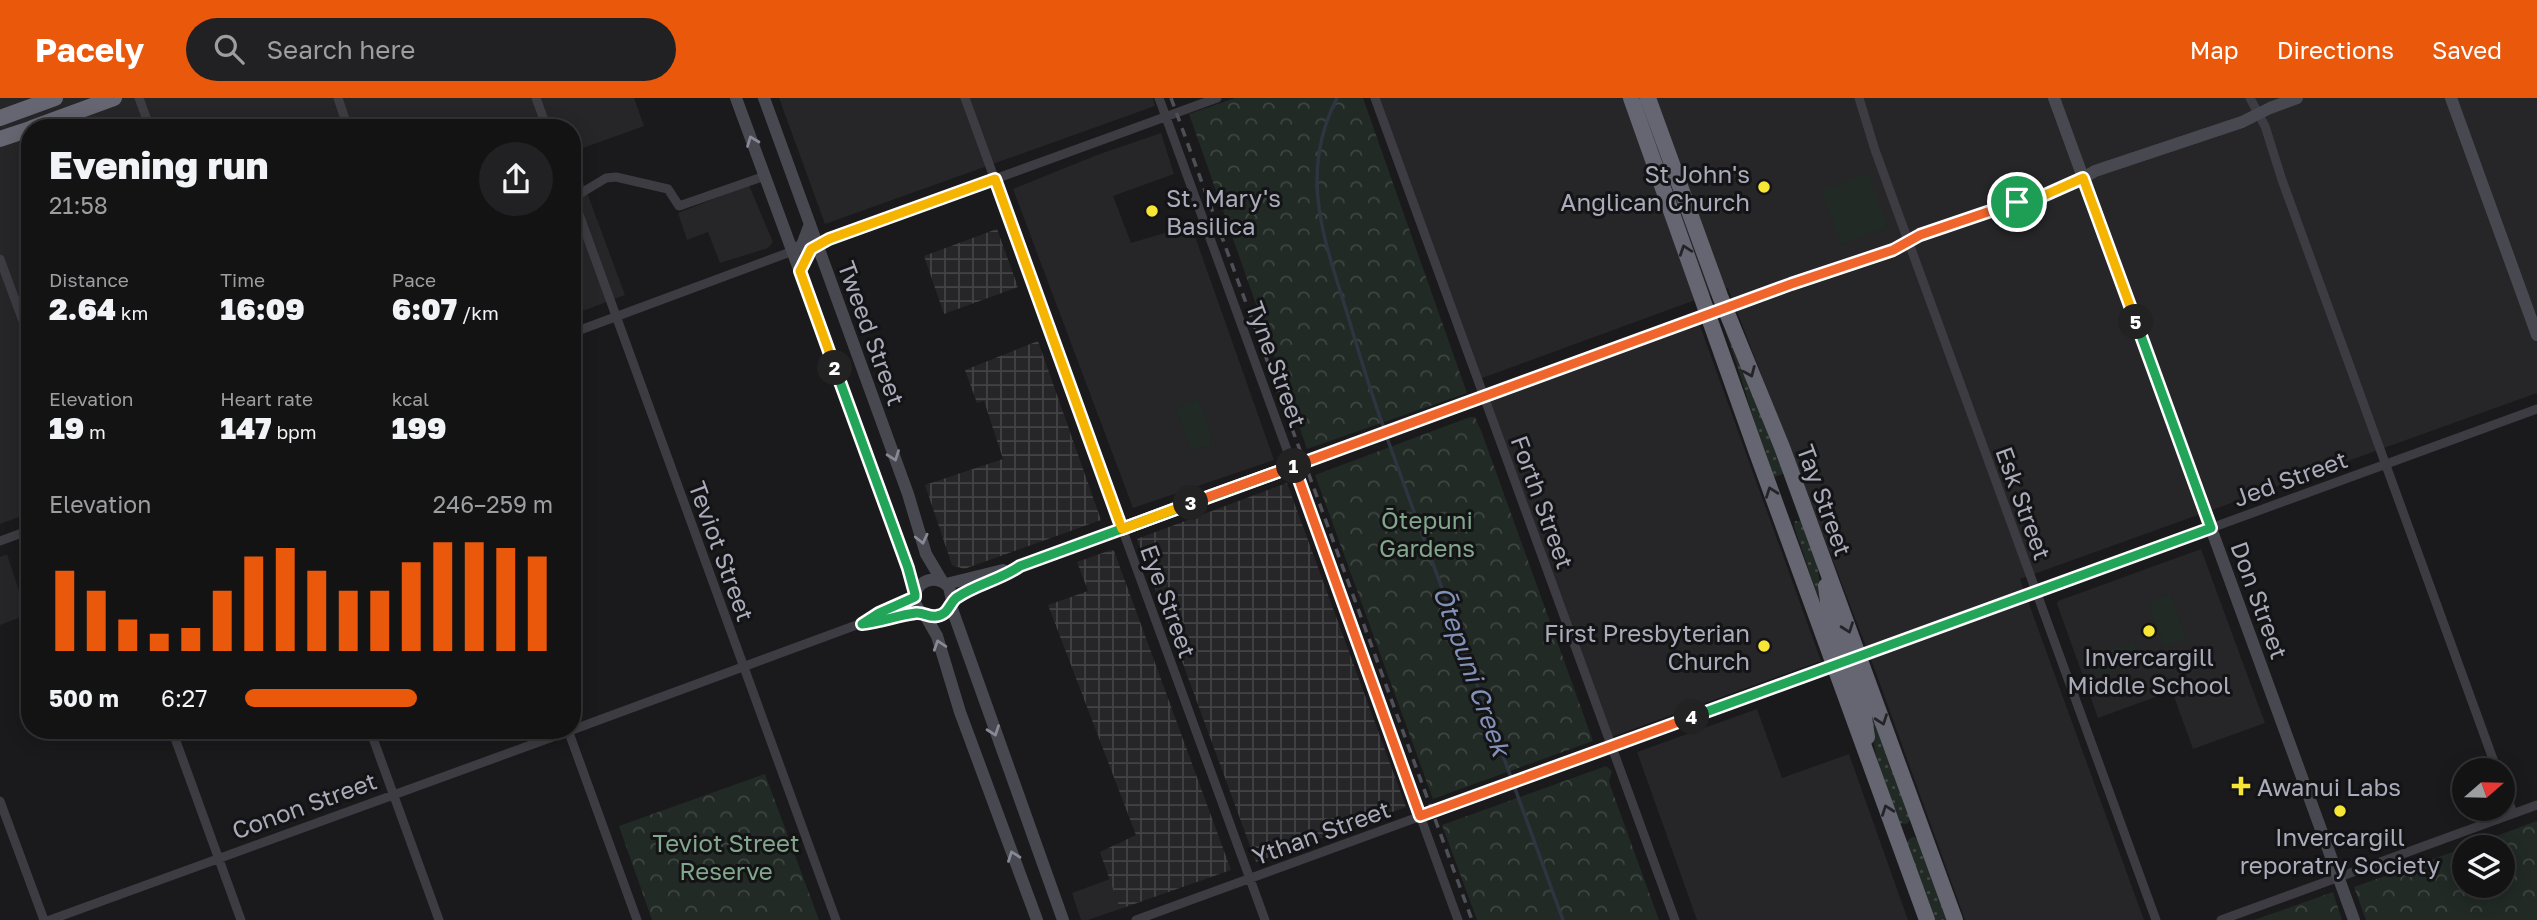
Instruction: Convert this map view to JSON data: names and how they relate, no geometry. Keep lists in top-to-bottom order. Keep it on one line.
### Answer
{"streets":{"highway":["Tay Street"],"street":["Tweed Street","Tyne Street","Jed Street","Forth Street","Esk Street","Teviot Street","Don Street","Eye Street","Conon Street","Ythan Street"]},"crossings":[["Tweed Street","Conon Street"],["Tyne Street","Ythan Street"],["Jed Street","Tay Street"],["Jed Street","Esk Street"],["Jed Street","Don Street"],["Jed Street","Ythan Street"],["Tay Street","Ythan Street"],["Forth Street","Ythan Street"],["Teviot Street","Conon Street"],["Eye Street","Ythan Street"]],"water":["Ōtepuni Creek"],"parks":["Ōtepuni Gardens","Teviot Street Reserve"],"places":{"other":["St John's Anglican Church","St. Mary's Basilica","Invercargill Middle School","First Presbyterian Church","Invercargill reporatry Society"],"health":["Awanui Labs"]},"north":"right","page":{"header":"Pacely","search":"Search here","nav":["Map","Directions","Saved"],"heading":["Evening run","21:58"],"stats":[["Distance","2.64 km"],["Time","16:09"],["Pace","6:07 /km"],["Elevation","19 m"],["Heart rate","147 bpm"],["kcal","199"]],"pins":["5","2","1","3","4"],"chart":["Elevation","246–259 m"],"list":[{"name":"500 m","note":"6:27"}]}}
